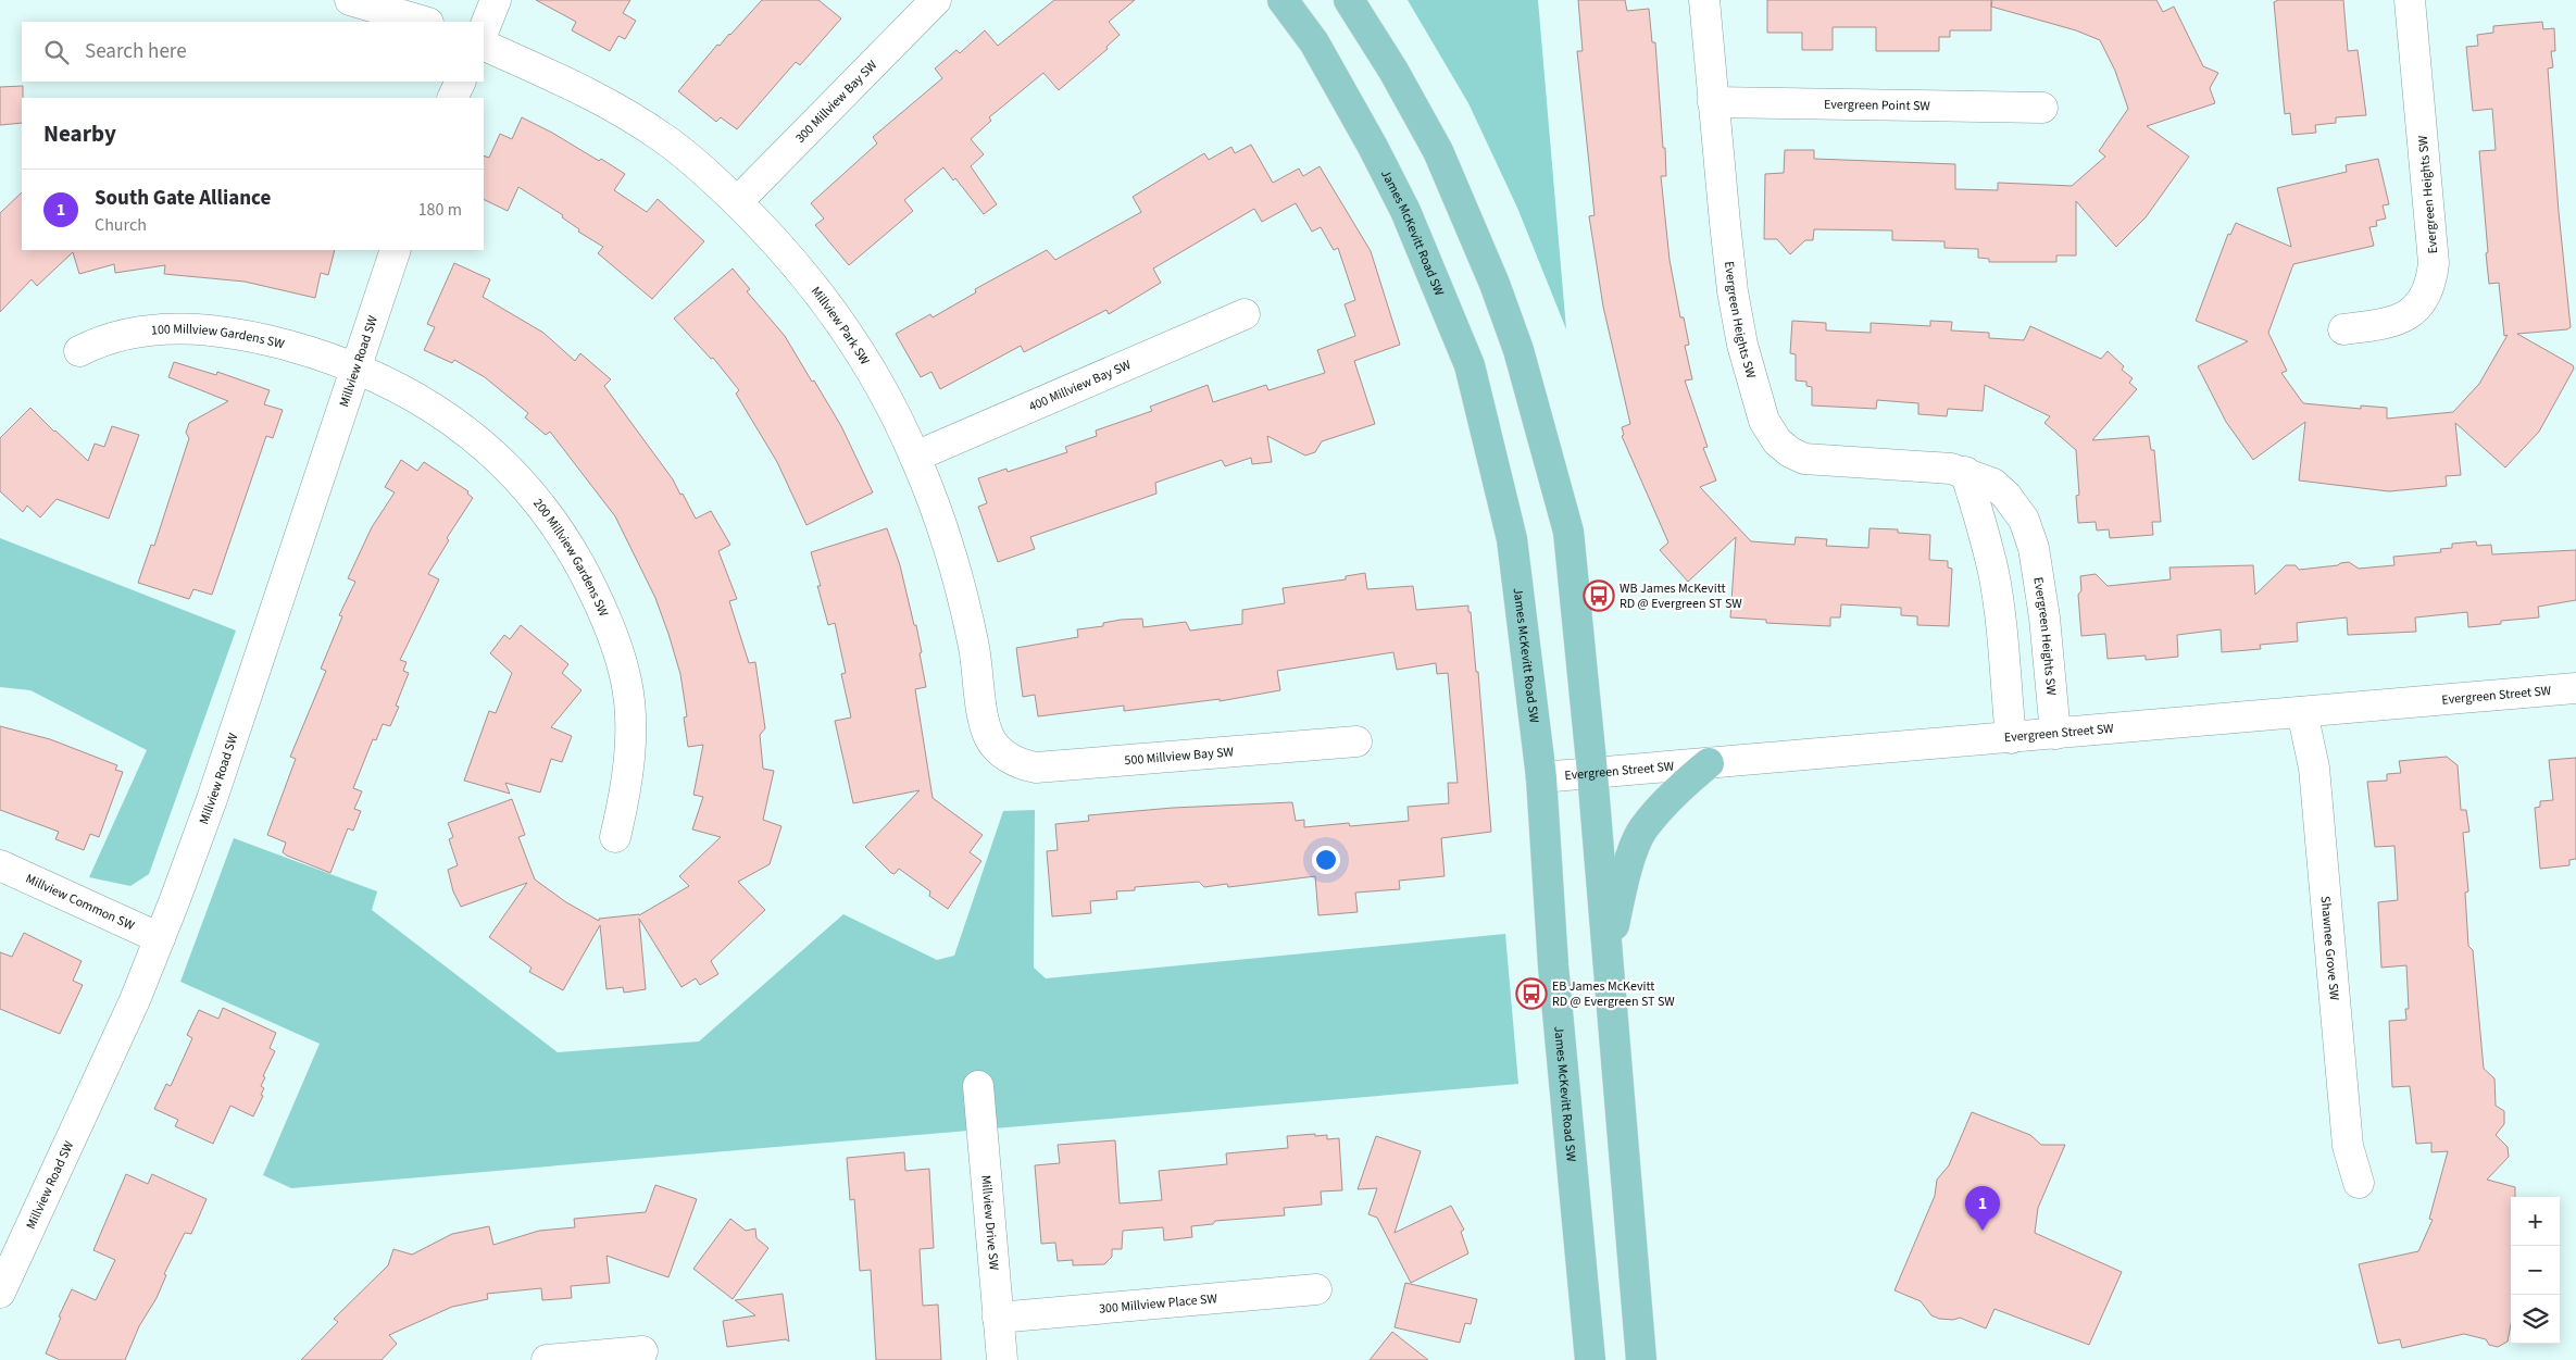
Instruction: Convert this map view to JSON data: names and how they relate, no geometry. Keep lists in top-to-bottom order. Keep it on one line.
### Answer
{"streets":{"main road":["James McKevitt Road SW"],"street":["300 Millview Bay SW","Evergreen Point SW","Evergreen Heights SW","Millview Park SW","100 Millview Gardens SW","Millview Road SW","400 Millview Bay SW","200 Millview Gardens SW","Evergreen Street SW","500 Millview Bay SW","Millview Common SW","Shawnee Grove SW","Millview Drive SW","300 Millview Place SW"]},"crossings":[["300 Millview Bay SW","Millview Park SW"],["Evergreen Point SW","Evergreen Heights SW"],["Evergreen Heights SW","Evergreen Street SW"],["James McKevitt Road SW","Evergreen Street SW"],["Millview Park SW","400 Millview Bay SW"],["Millview Park SW","500 Millview Bay SW"],["100 Millview Gardens SW","Millview Road SW"],["100 Millview Gardens SW","200 Millview Gardens SW"],["Millview Road SW","200 Millview Gardens SW"],["Millview Road SW","Millview Common SW"],["Evergreen Street SW","Shawnee Grove SW"],["Millview Drive SW","300 Millview Place SW"]],"places":{"bus stop":["WB James McKevitt RD @ Evergreen ST SW","EB James McKevitt RD @ Evergreen ST SW"]},"page":{"search":"Search here","heading":"Nearby","list":[{"mark":"1","name":"South Gate Alliance","note":"Church","value":"180 m"}],"pins":"1","map_buttons":["+","−"]}}
